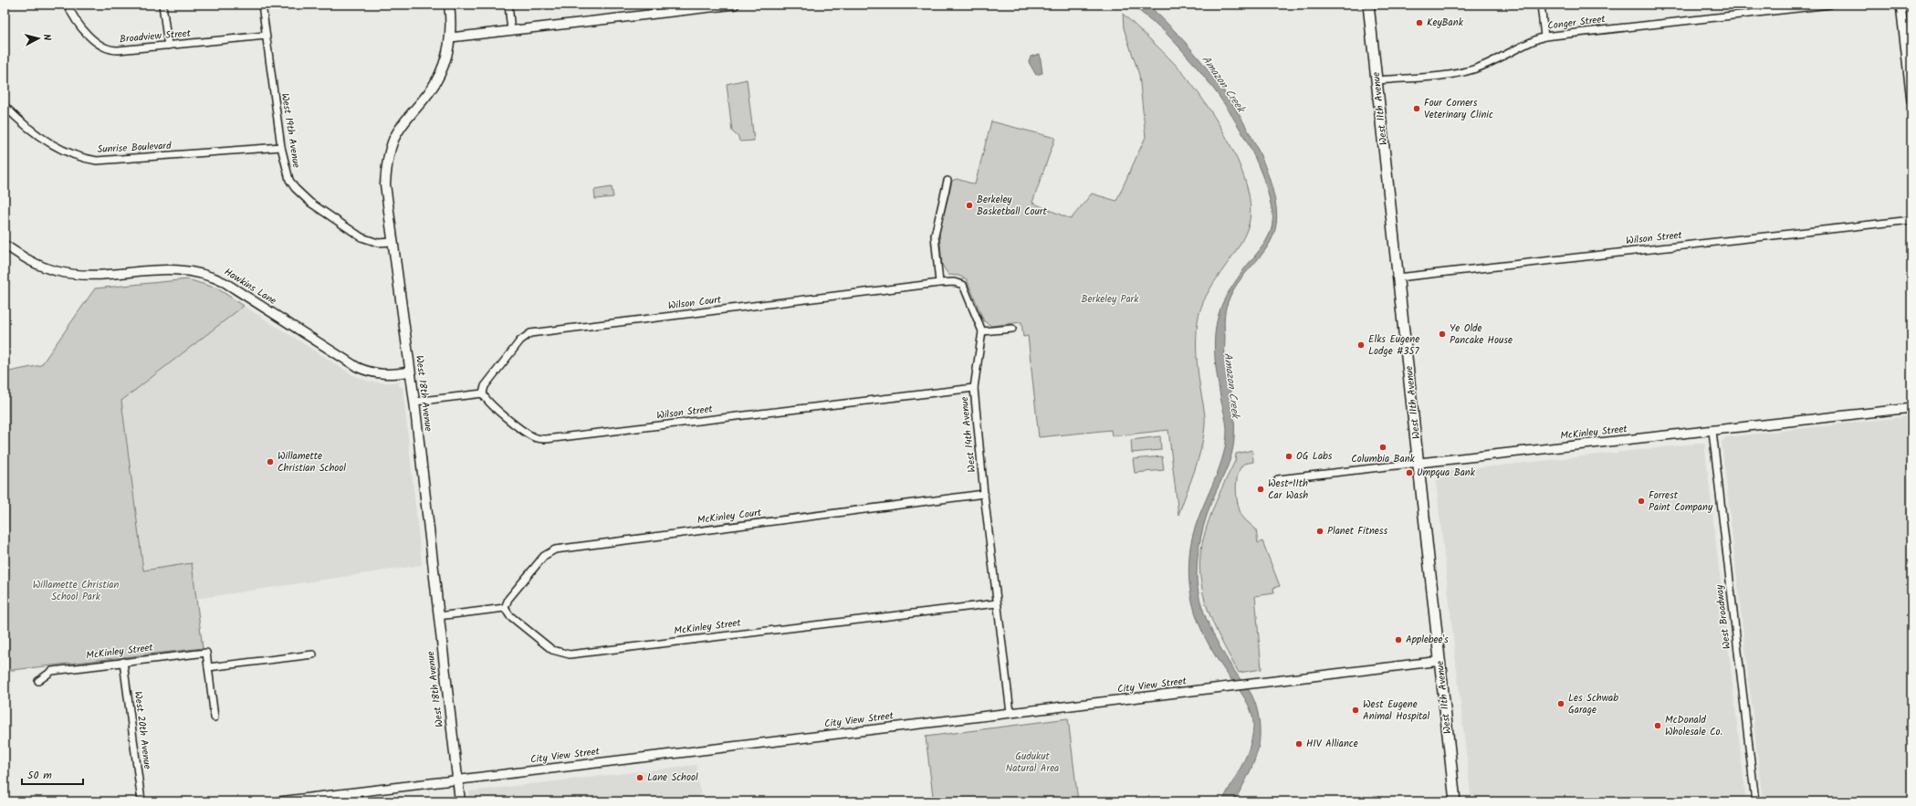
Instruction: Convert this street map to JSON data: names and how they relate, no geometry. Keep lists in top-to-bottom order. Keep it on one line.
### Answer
{"streets":{"main road":["West 11th Avenue","West 18th Avenue"],"street":["Conger Street","Broadview Street","West 19th Avenue","Sunrise Boulevard","Wilson Street","Hawkins Lane","Wilson Court","McKinley Street","West 14th Avenue","McKinley Court","West Broadway","City View Street","West 20th Avenue"]},"crossings":[["Conger Street","West 11th Avenue"],["Broadview Street","West 19th Avenue"],["West 11th Avenue","Wilson Street"],["West 11th Avenue","McKinley Street"],["West 11th Avenue","City View Street"],["West 19th Avenue","Sunrise Boulevard"],["West 19th Avenue","West 18th Avenue"],["Wilson Street","Wilson Court"],["Wilson Street","West 14th Avenue"],["Hawkins Lane","West 18th Avenue"],["West 18th Avenue","City View Street"],["McKinley Street","West 14th Avenue"],["McKinley Street","McKinley Court"],["McKinley Street","West Broadway"],["McKinley Street","West 20th Avenue"],["West 14th Avenue","McKinley Court"],["West 14th Avenue","City View Street"]],"water":["Amazon Creek"],"parks":["Berkeley Park","Willamette Christian School Park","Gudukut Natural Area"],"places":["KeyBank","Four Corners Veterinary Clinic","Berkeley Basketball Court","Ye Olde Pancake House","Elks Eugene Lodge #357","Columbia Bank","OG Labs","Willamette Christian School","Umpqua Bank","West 11th Car Wash","Forrest Paint Company","Planet Fitness","Applebee's","Les Schwab Garage","West Eugene Animal Hospital","McDonald Wholesale Co.","HIV Alliance","Lane School"],"scale_bar":"50 m","north":"right"}
